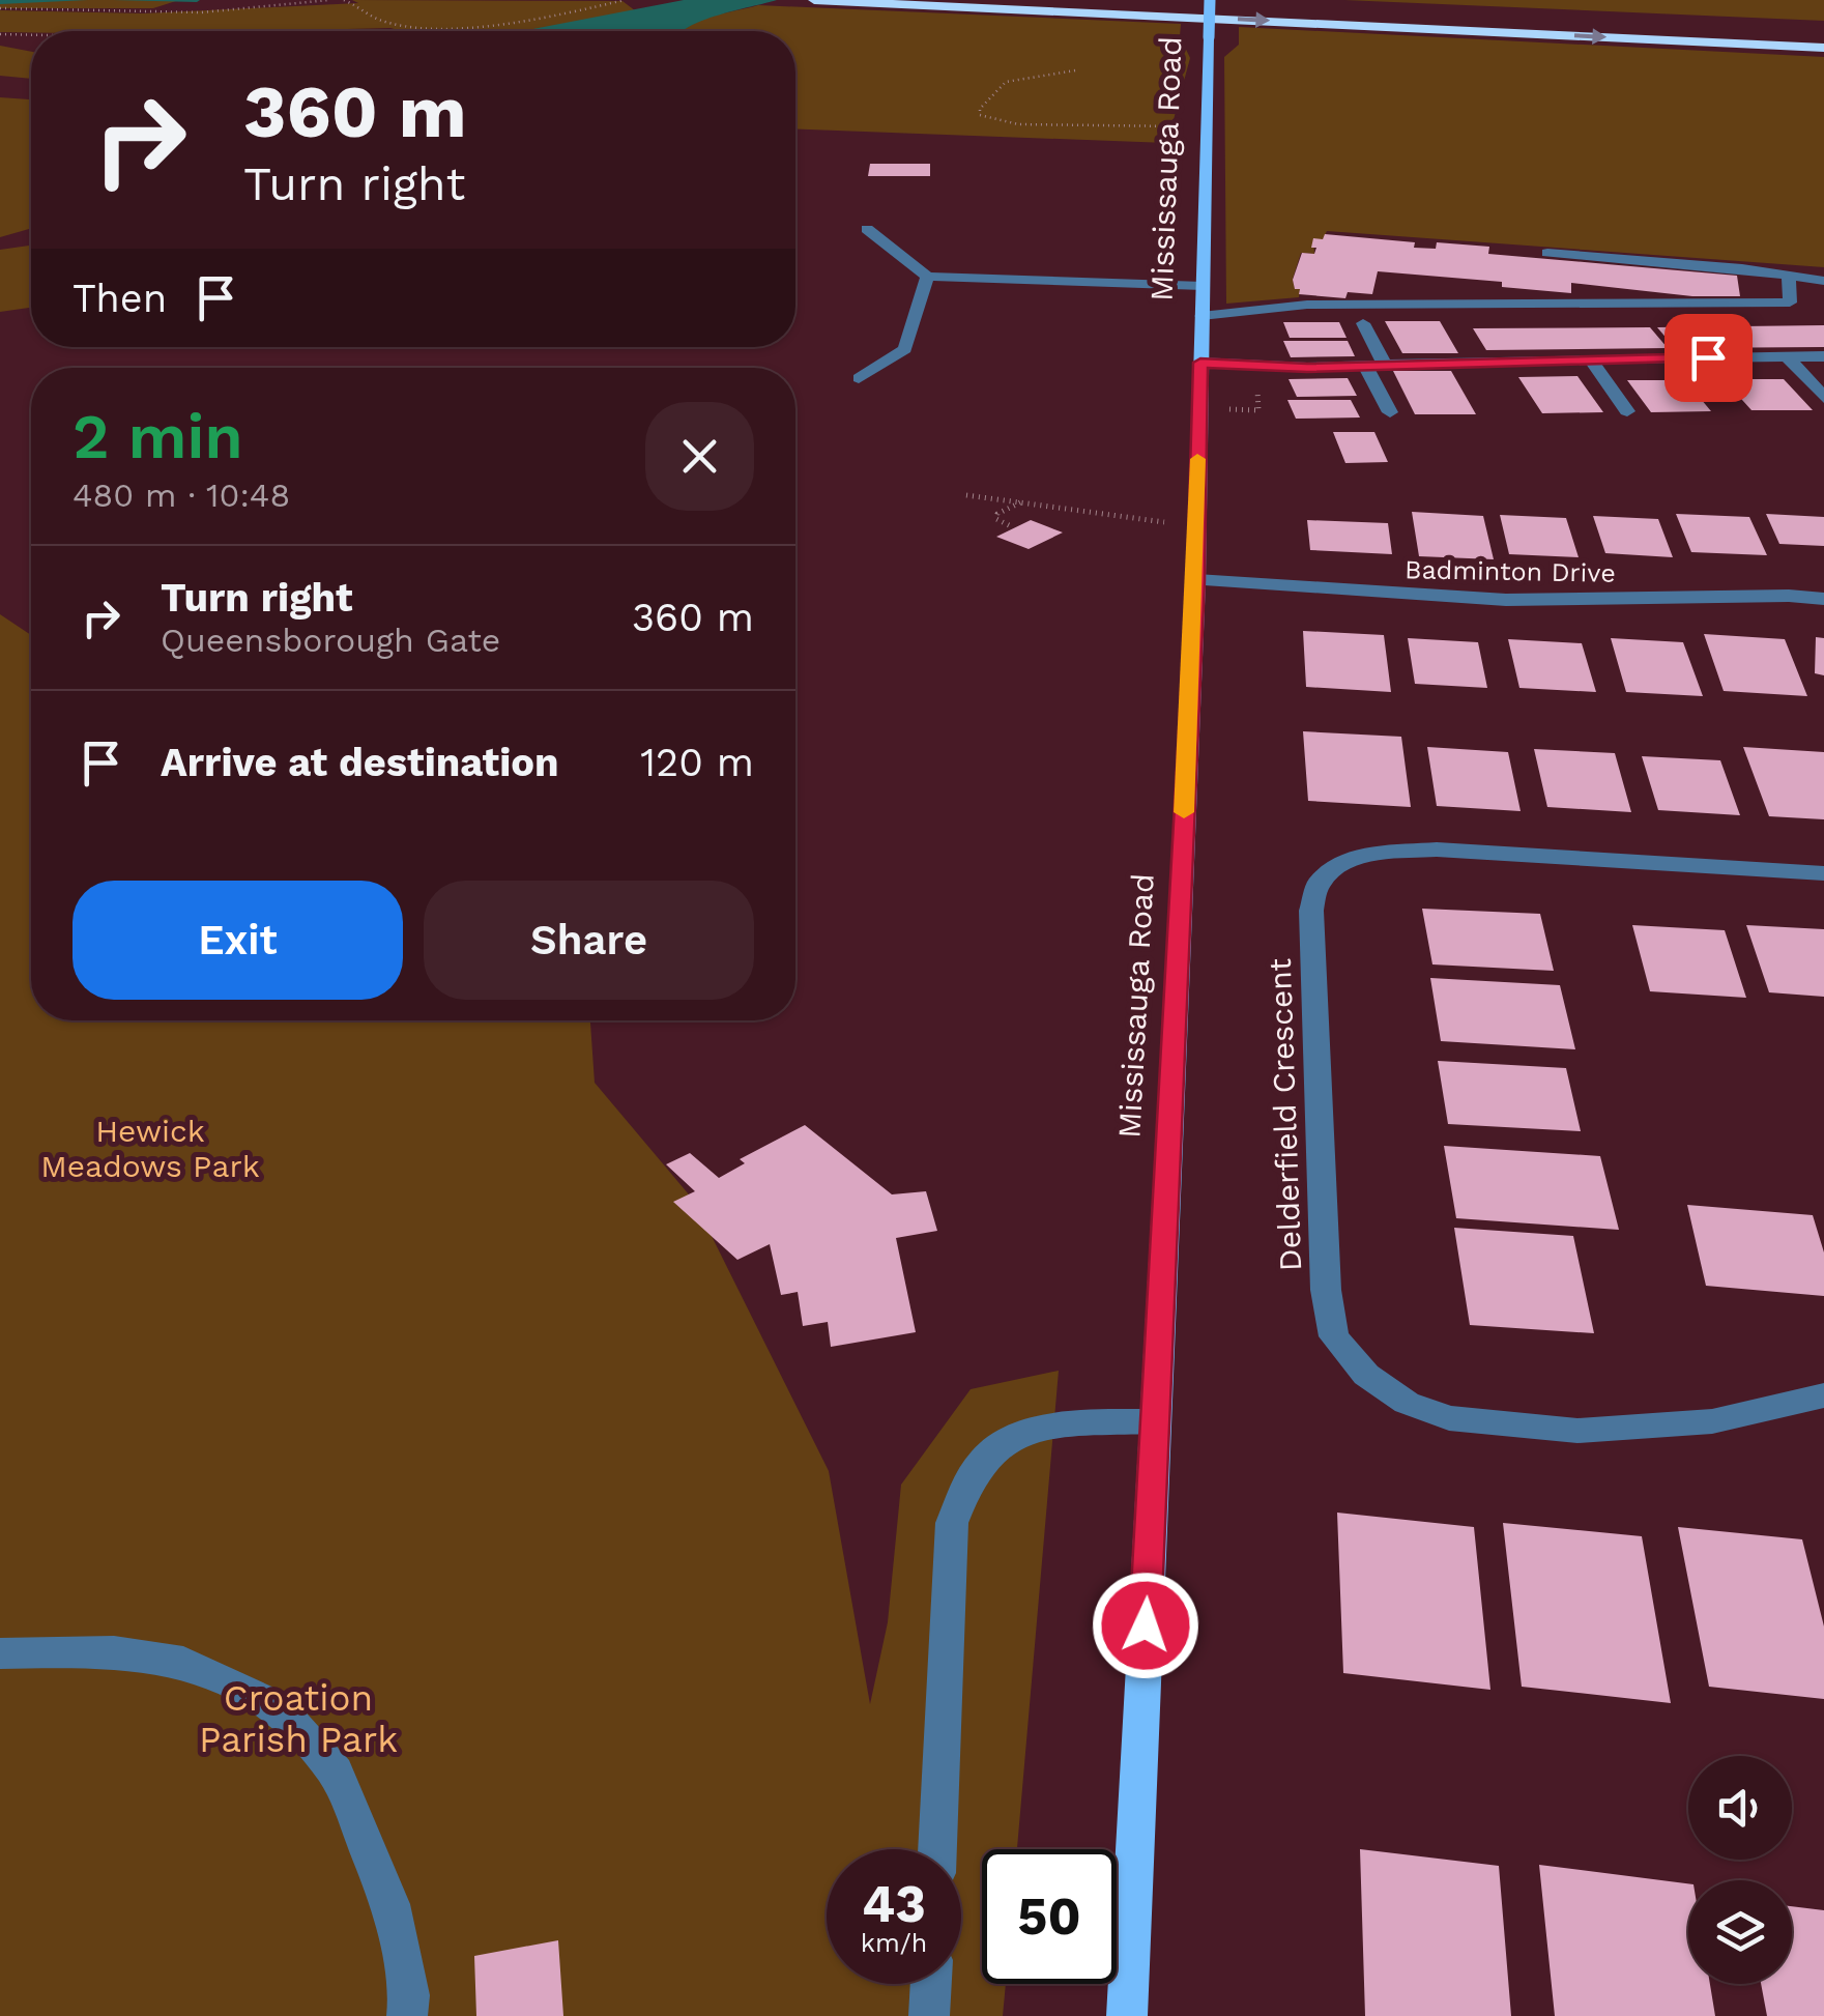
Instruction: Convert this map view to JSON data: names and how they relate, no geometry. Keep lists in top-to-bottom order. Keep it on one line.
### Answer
{"streets":{"main road":["Mississauga Road"],"street":["Badminton Drive","Delderfield Crescent"]},"crossings":[["Mississauga Road","Badminton Drive"]],"parks":["Hewick Meadows Park","Croation Parish Park"],"page":{"turn":["360 m","Turn right"],"then":"Then","heading":["2 min","480 m · 10:48"],"list":[{"name":"Turn right","note":"Queensborough Gate","value":"360 m"},{"name":"Arrive at destination","value":"120 m"}],"buttons":["Exit","Share"],"speed":"43 km/h","limit":"50"}}
